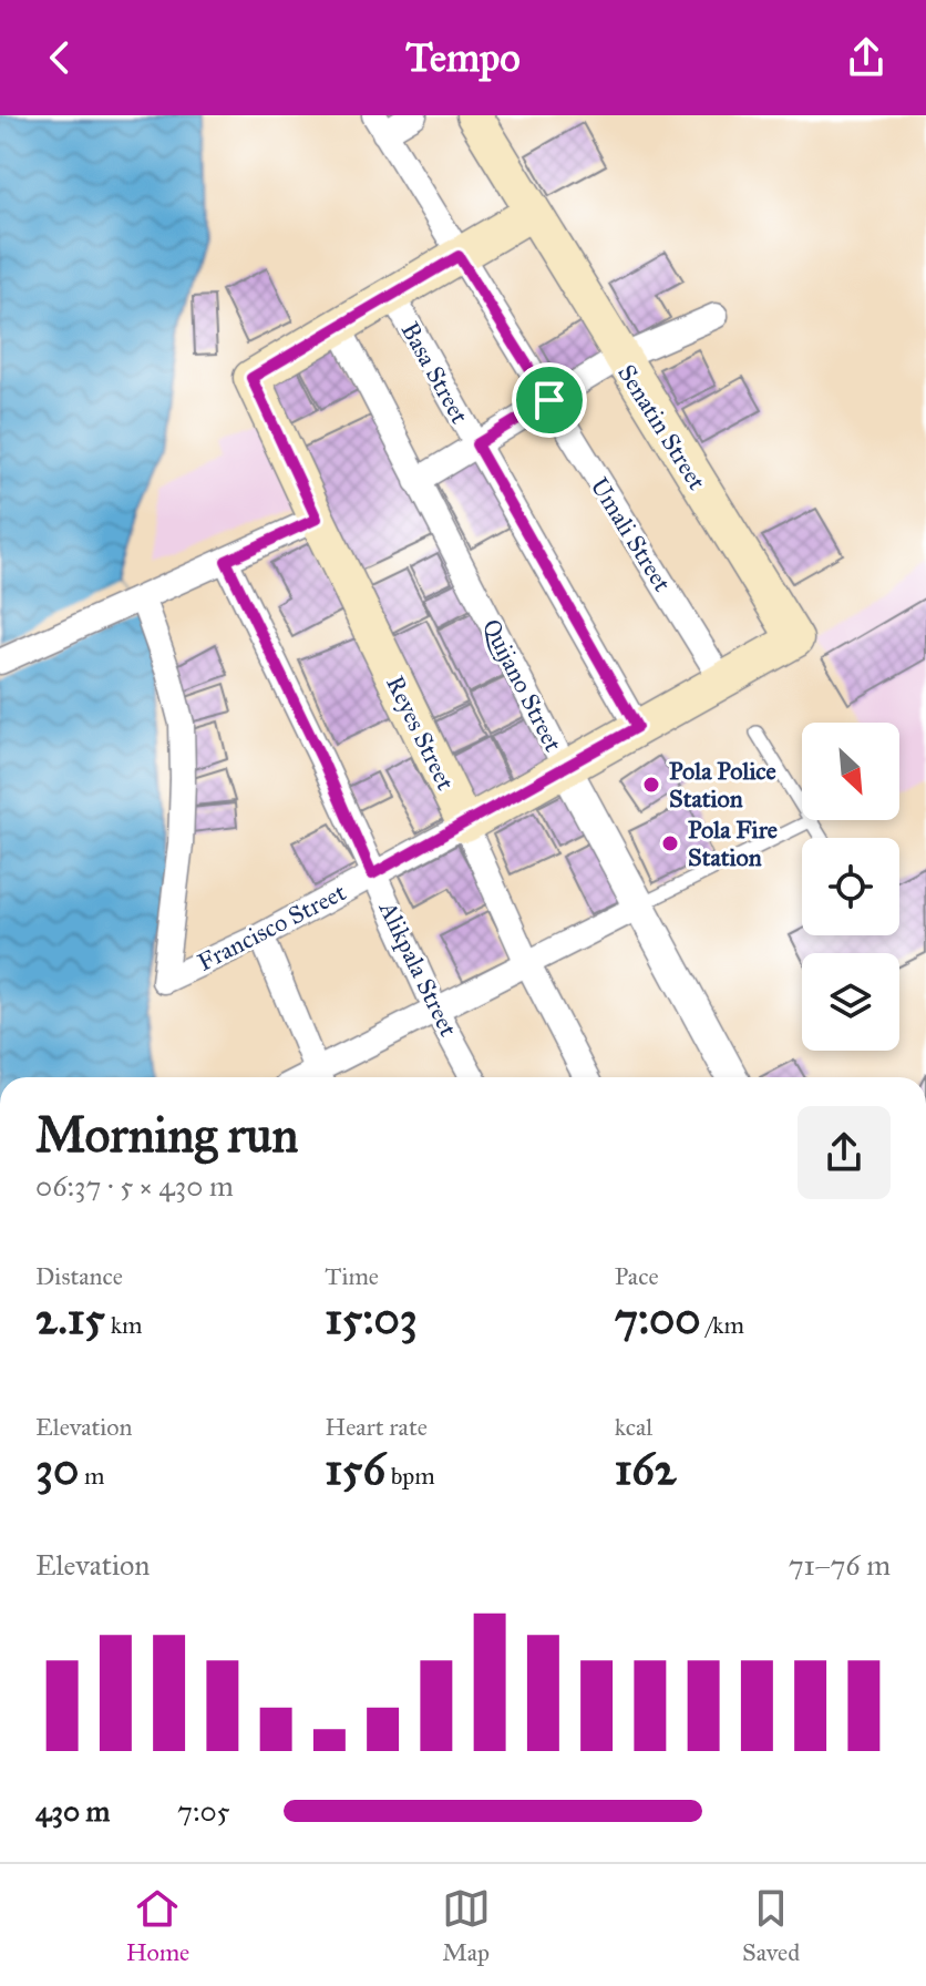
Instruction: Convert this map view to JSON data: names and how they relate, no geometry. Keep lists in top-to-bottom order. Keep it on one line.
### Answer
{"streets":{"main road":["Senatin Street","Reyes Street","Francisco Street"],"street":["Basa Street","Umali Street","Quijano Street","Alikpala Street"]},"crossings":[["Basa Street","Francisco Street"],["Senatin Street","Francisco Street"],["Umali Street","Francisco Street"],["Quijano Street","Reyes Street"],["Quijano Street","Francisco Street"],["Reyes Street","Francisco Street"],["Francisco Street","Alikpala Street"]],"places":["Pola Police Station","Pola Fire Station"],"north":"bottom right","page":{"header":"Tempo","heading":["Morning run","06:37 · 5 × 430 m"],"stats":[["Distance","2.15 km"],["Time","15:03"],["Pace","7:00 /km"],["Elevation","30 m"],["Heart rate","156 bpm"],["kcal","162"]],"chart":["Elevation","71–76 m"],"list":[{"name":"430 m","note":"7:05"}],"tabs":["Home","Map","Saved"]}}
